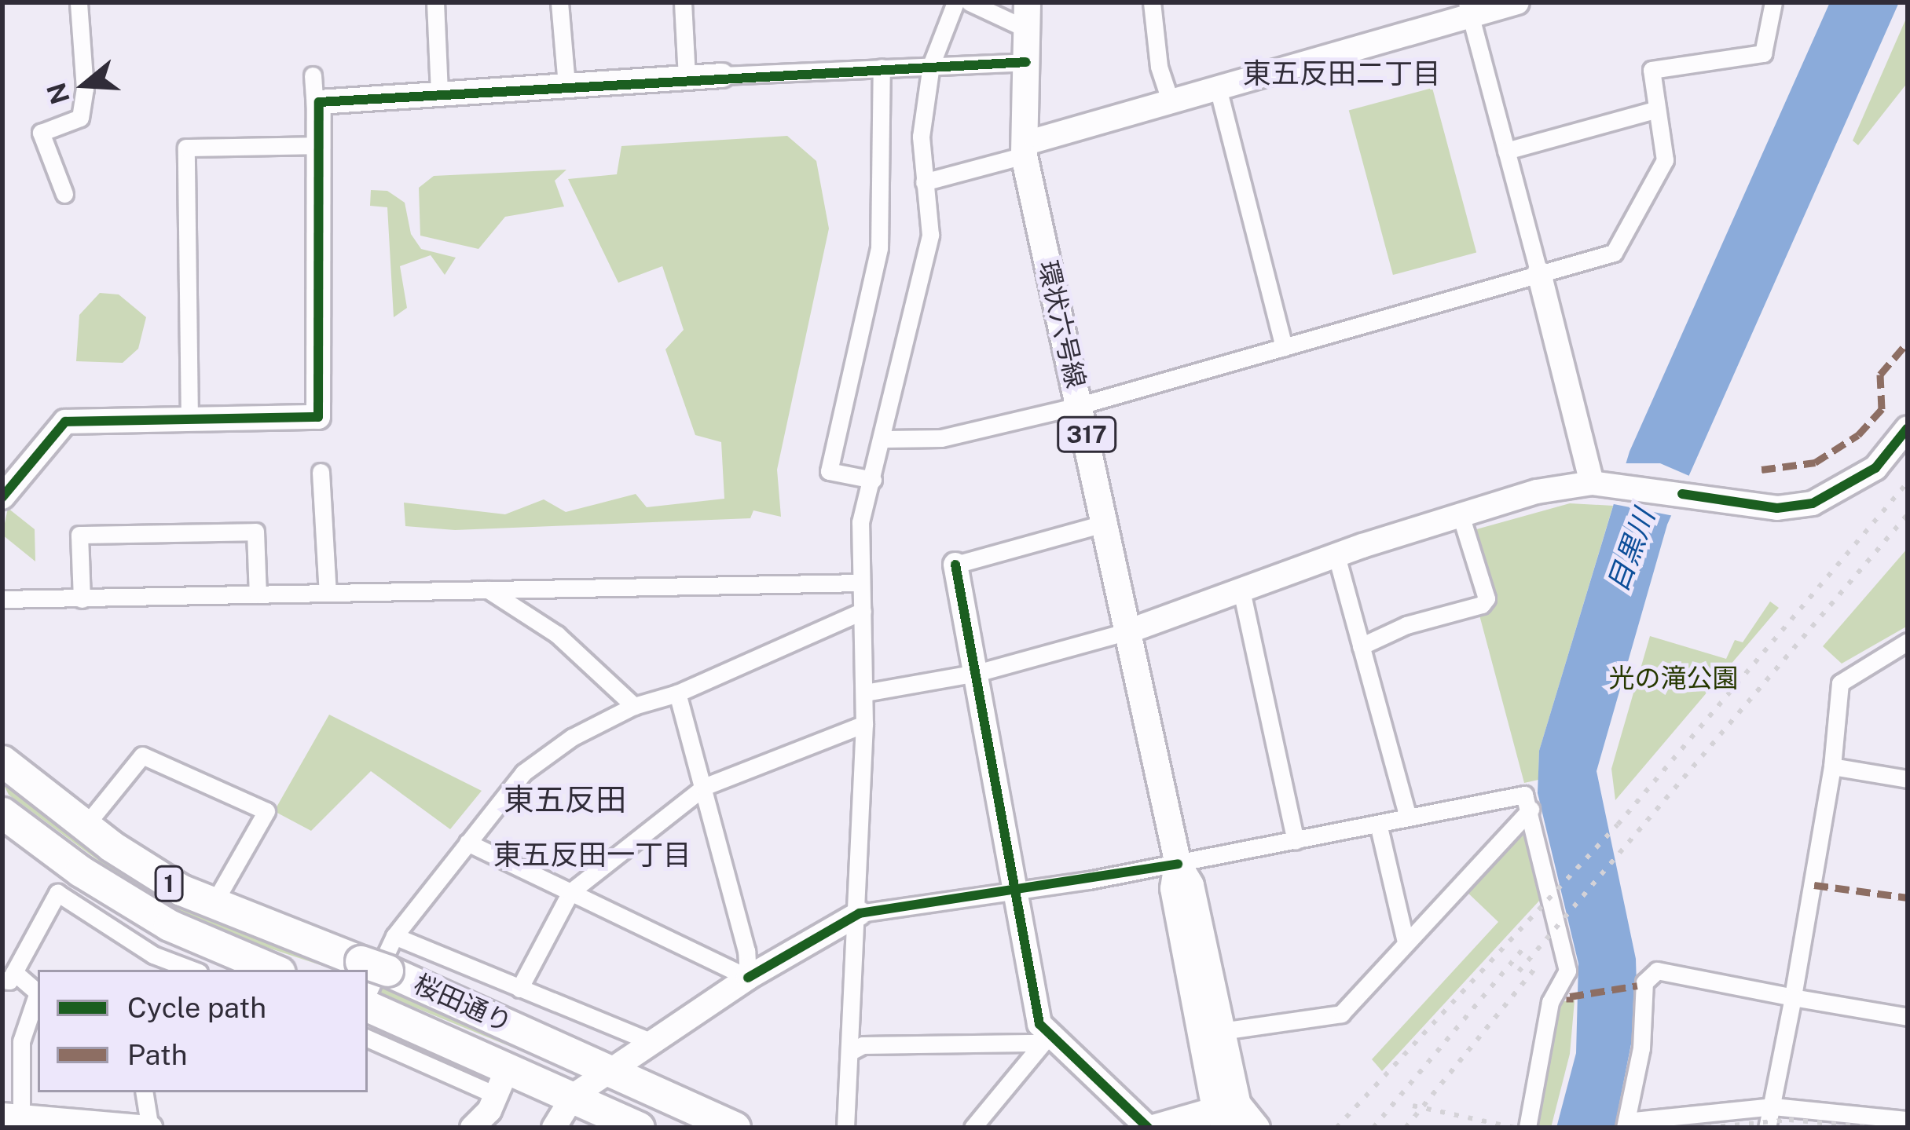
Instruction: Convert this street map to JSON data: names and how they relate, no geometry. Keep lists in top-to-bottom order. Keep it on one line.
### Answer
{"streets":{"highway":["1","桜田通り"],"main road":["環状六号線","317"]},"districts":["東五反田二丁目","東五反田","東五反田一丁目"],"water":["目黒川"],"parks":["光の滝公園"],"legend":["Cycle path","Path"],"north":"left"}
